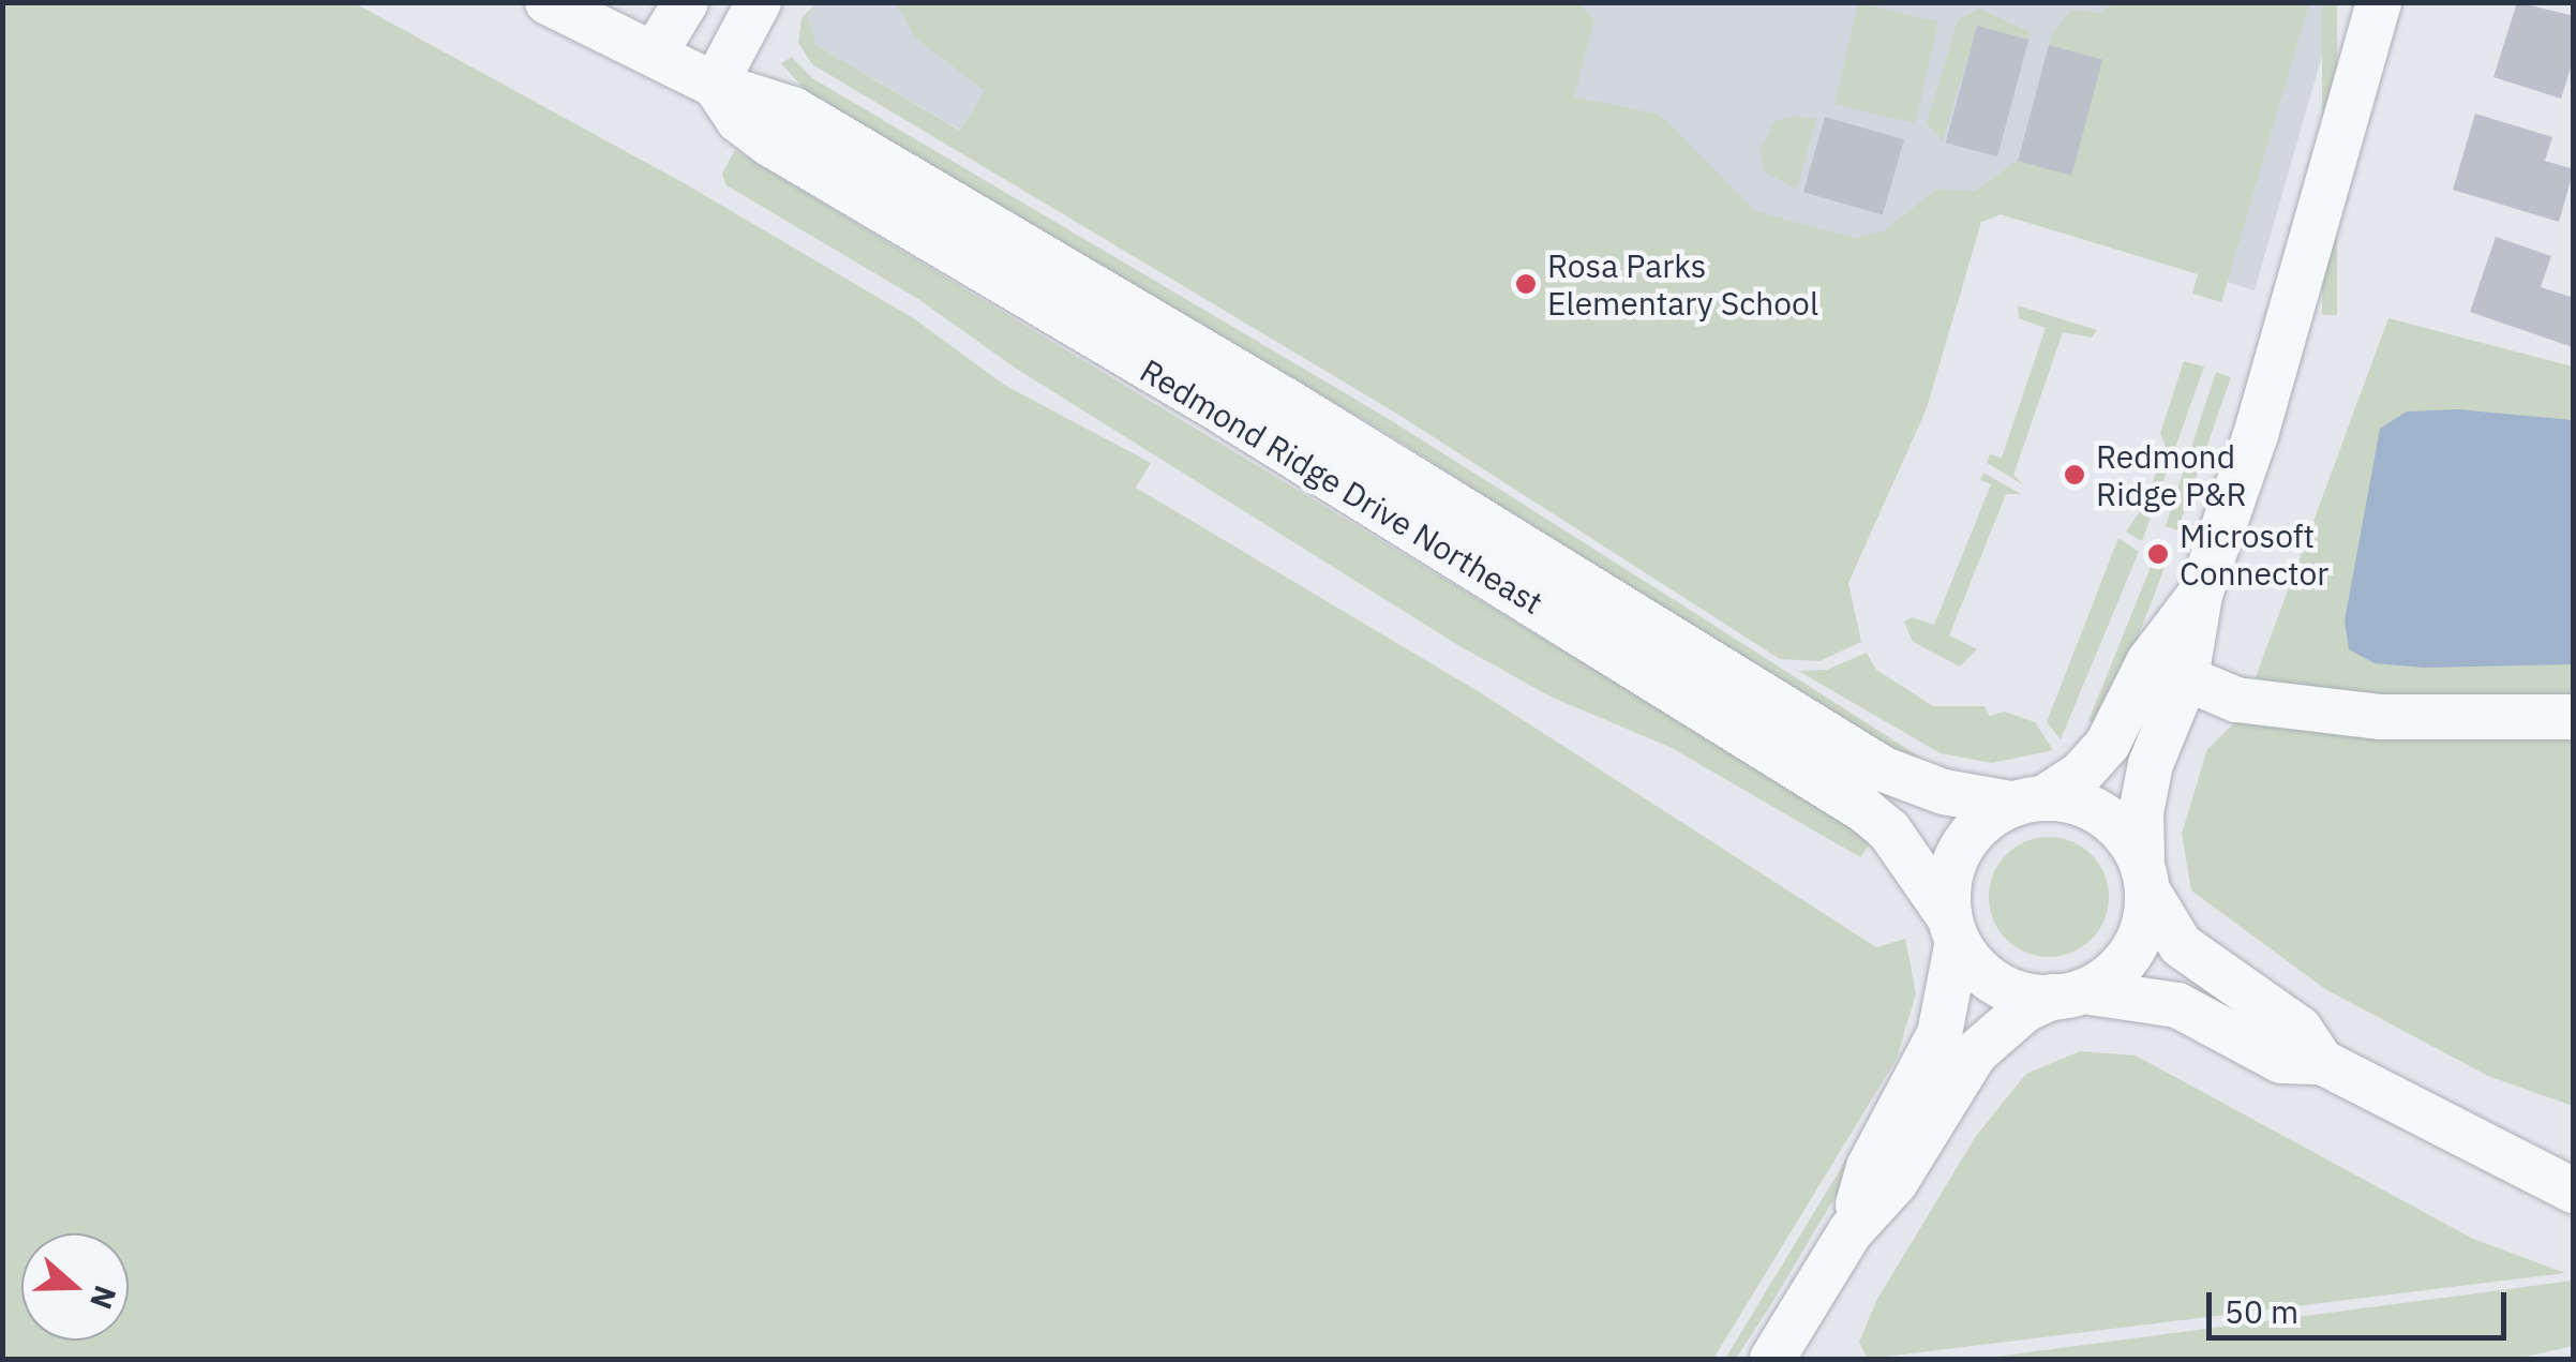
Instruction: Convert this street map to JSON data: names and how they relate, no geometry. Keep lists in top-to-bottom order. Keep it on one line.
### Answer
{"streets":{"street":["Redmond Ridge Drive Northeast"]},"places":["Rosa Parks Elementary School","Redmond Ridge P&R","Microsoft Connector"],"scale_bar":"50 m","north":"right"}
